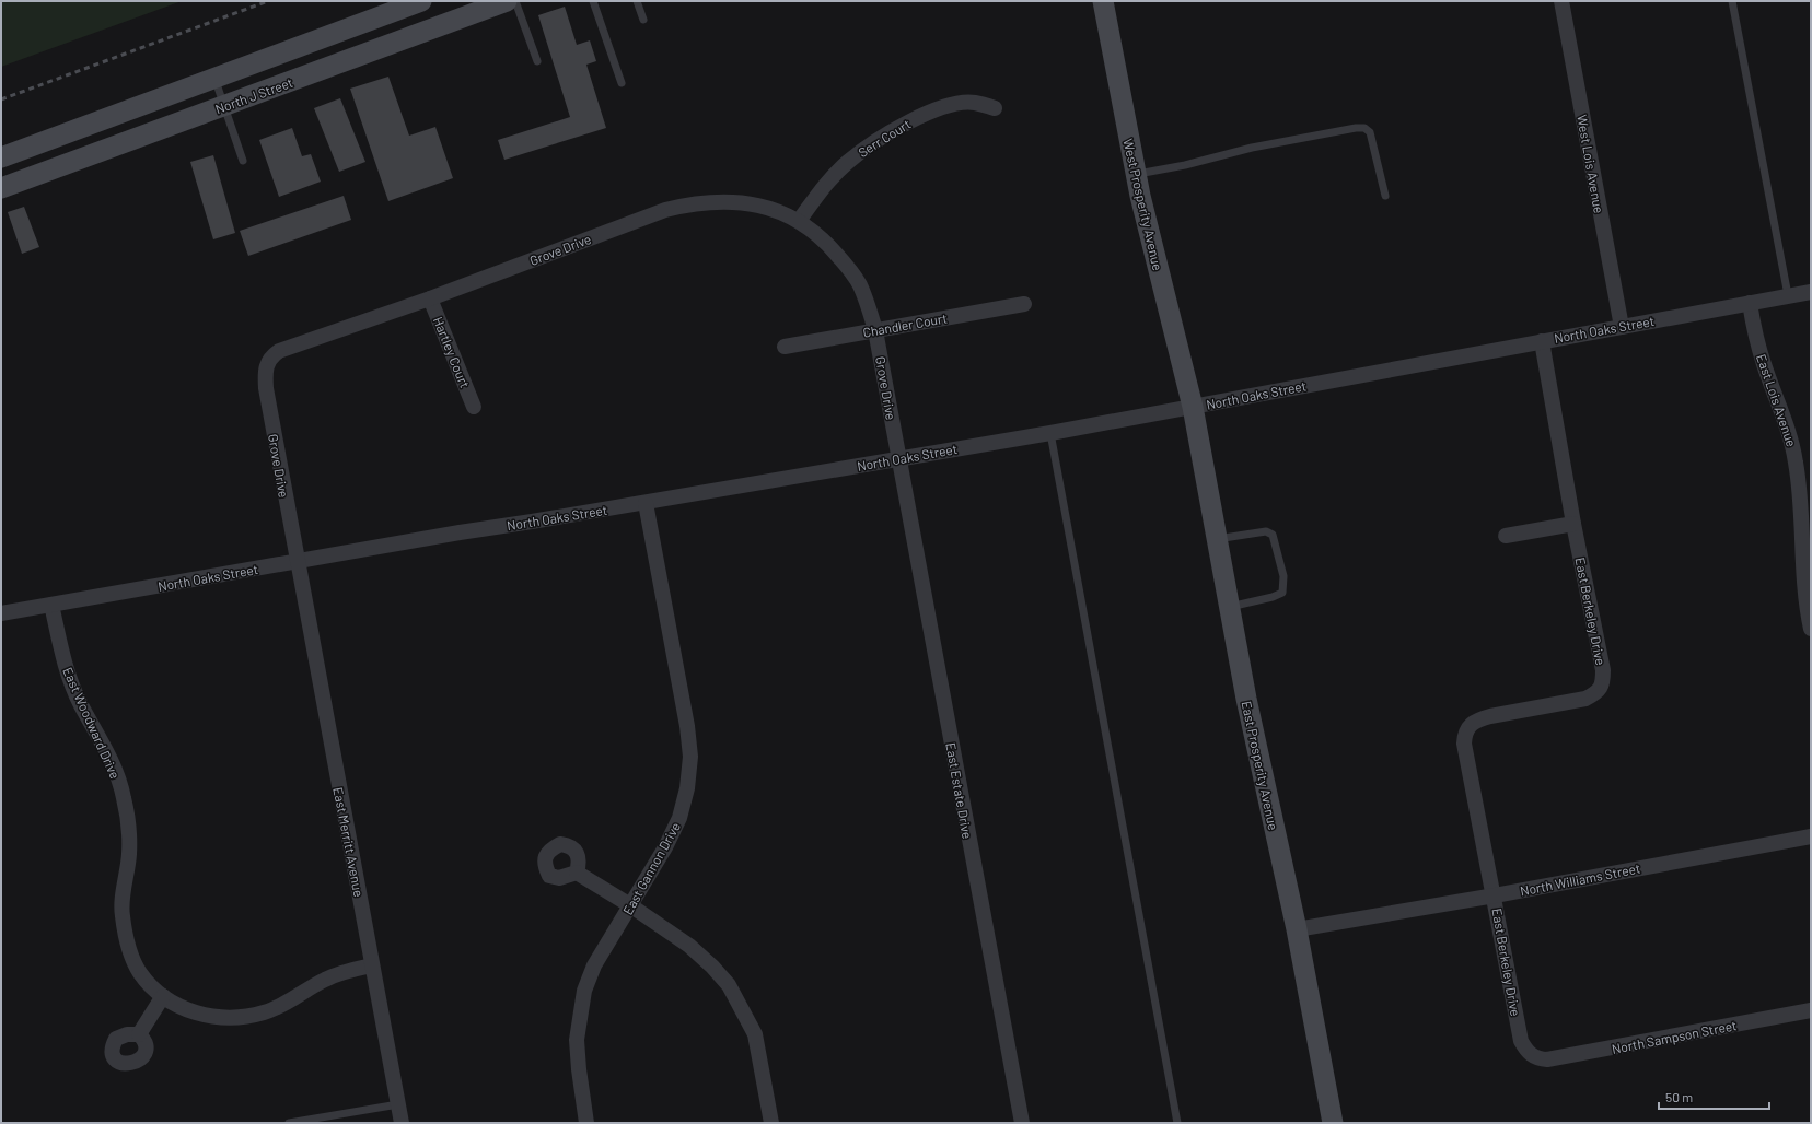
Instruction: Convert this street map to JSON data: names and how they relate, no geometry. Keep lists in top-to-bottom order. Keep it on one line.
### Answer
{"streets":{"main road":["North J Street","West Prosperity Avenue","East Prosperity Avenue"],"street":["Serr Court","West Lois Avenue","Grove Drive","Chandler Court","North Oaks Street","Hartley Court","East Lois Avenue","East Berkeley Drive","East Woodward Drive","East Estate Drive","East Merritt Avenue","East Gannon Drive","North Williams Street","North Sampson Street"]},"crossings":[["Serr Court","Grove Drive"],["West Lois Avenue","North Oaks Street"],["West Prosperity Avenue","North Oaks Street"],["West Prosperity Avenue","East Prosperity Avenue"],["Grove Drive","Chandler Court"],["Grove Drive","North Oaks Street"],["Grove Drive","Hartley Court"],["Grove Drive","East Estate Drive"],["Grove Drive","East Merritt Avenue"],["North Oaks Street","East Lois Avenue"],["North Oaks Street","East Berkeley Drive"],["North Oaks Street","East Woodward Drive"],["North Oaks Street","East Prosperity Avenue"],["North Oaks Street","East Estate Drive"],["North Oaks Street","East Merritt Avenue"],["North Oaks Street","East Gannon Drive"],["East Berkeley Drive","North Williams Street"],["East Berkeley Drive","North Sampson Street"],["East Woodward Drive","East Merritt Avenue"],["East Prosperity Avenue","North Williams Street"]],"scale_bar":"50 m"}
